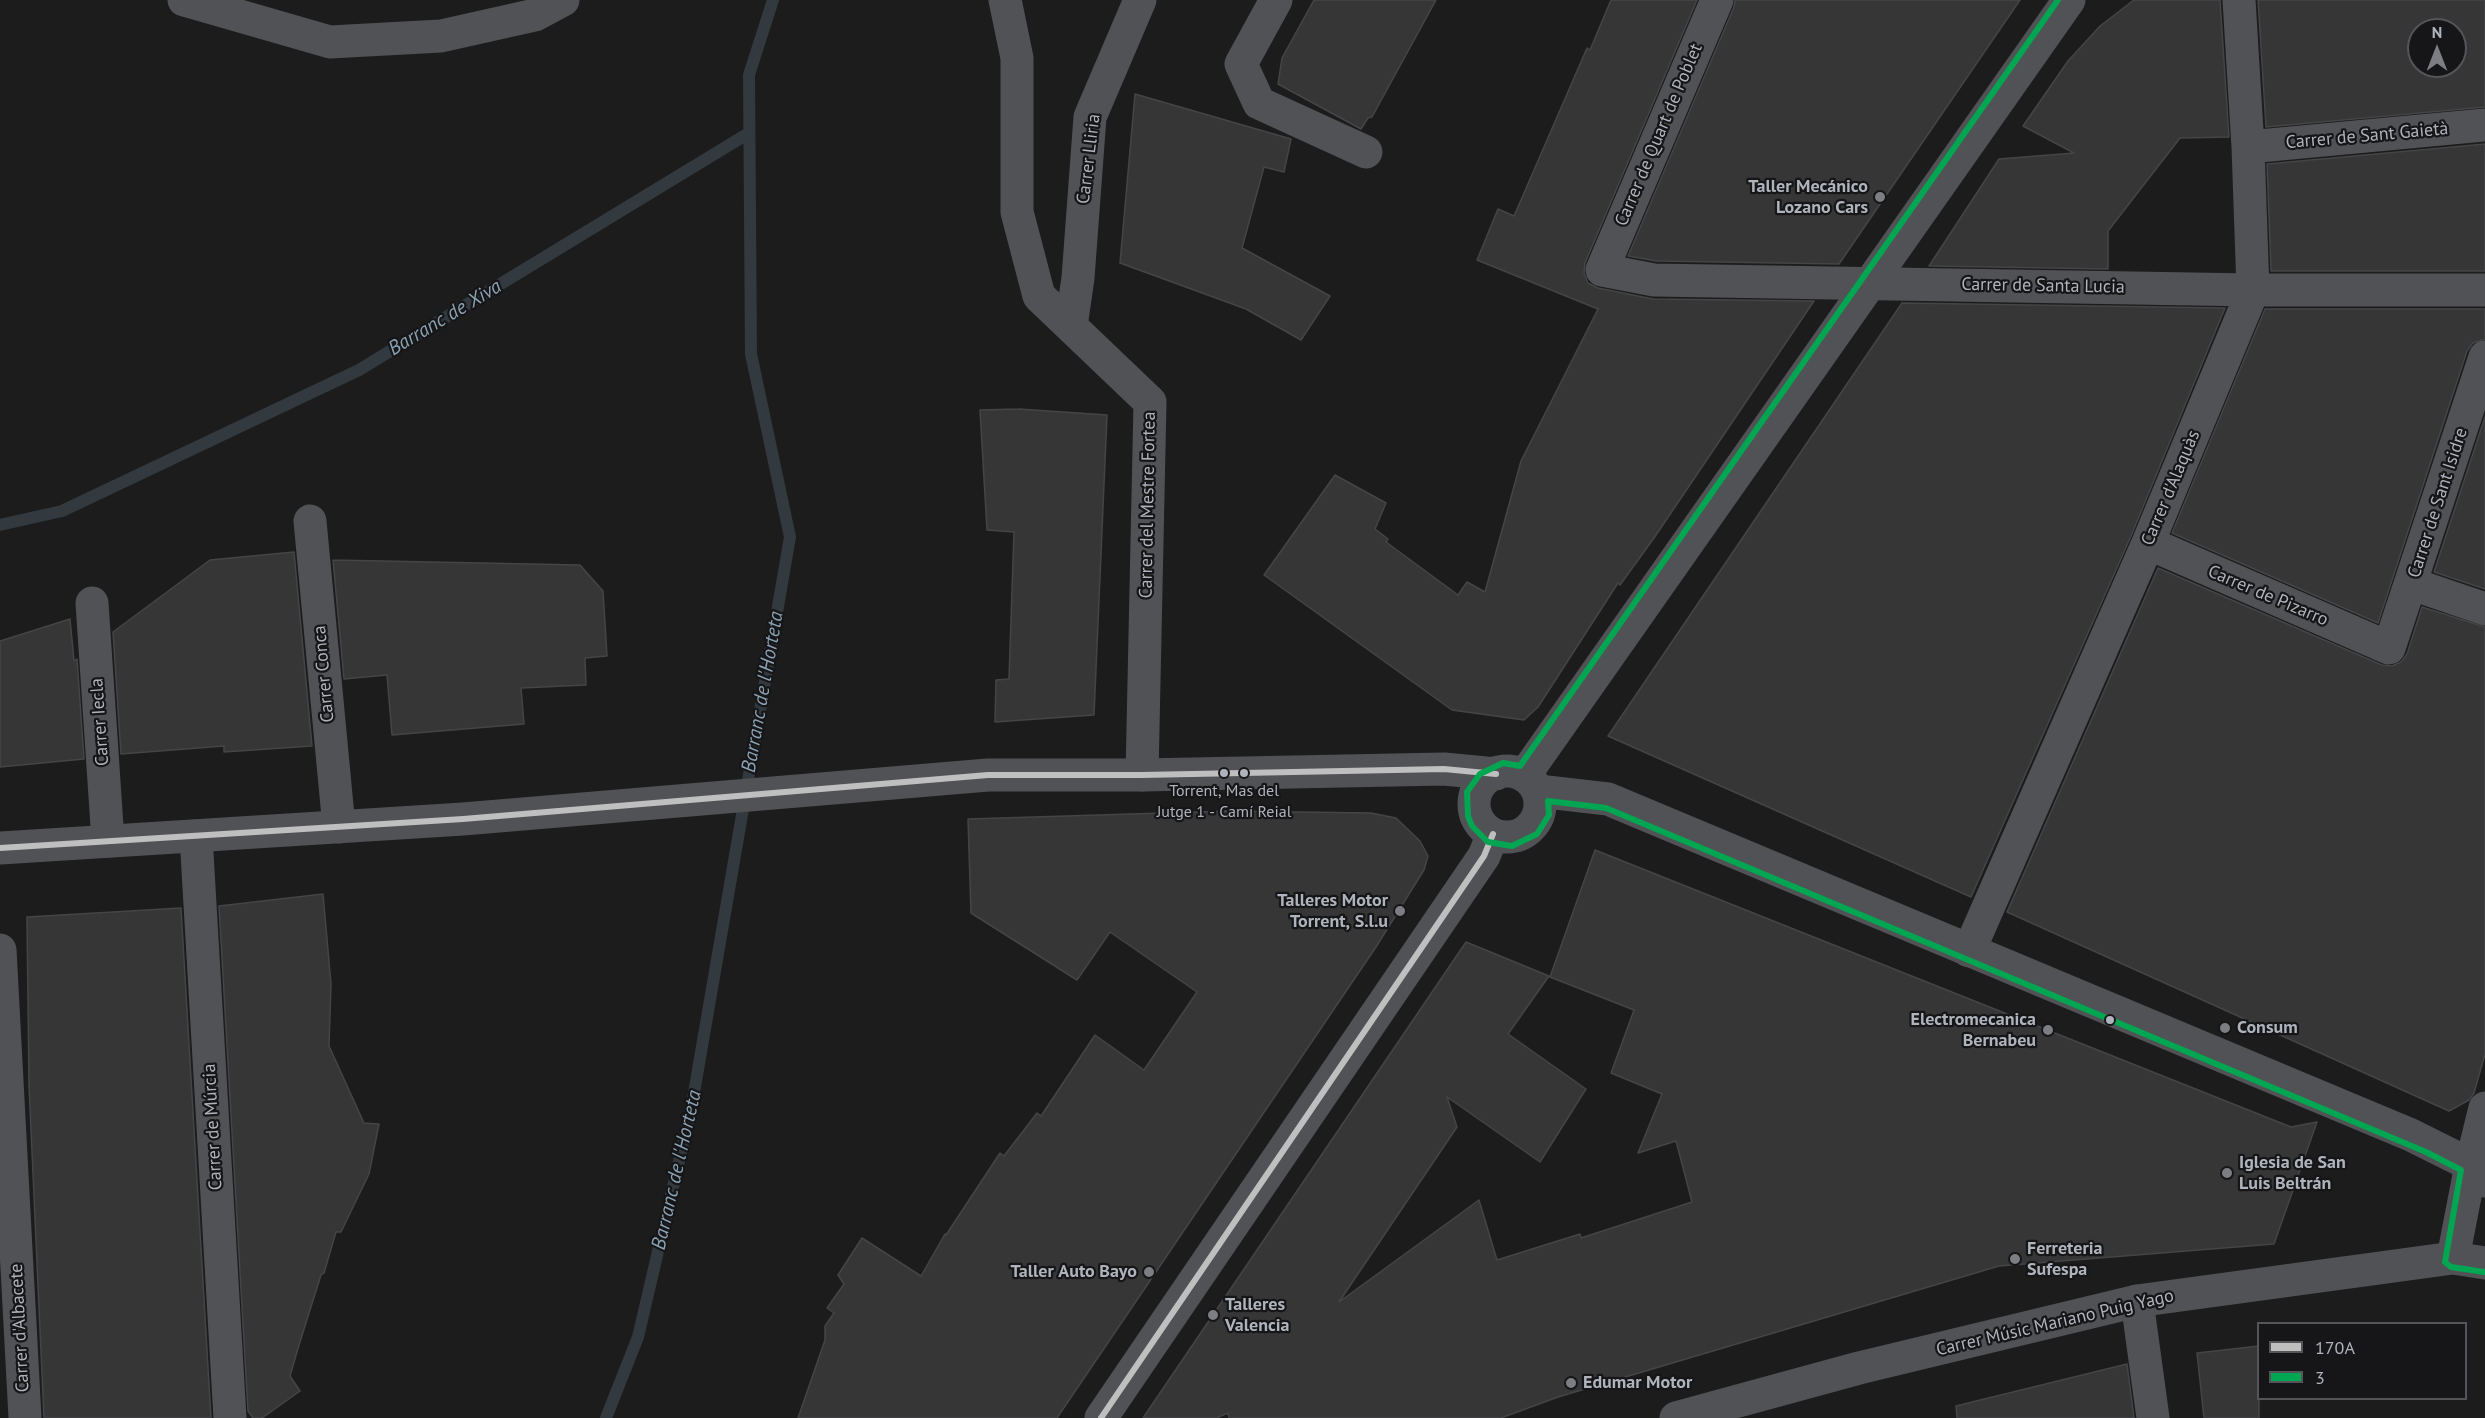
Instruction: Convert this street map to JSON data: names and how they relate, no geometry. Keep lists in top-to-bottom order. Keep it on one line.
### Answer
{"streets":{"street":["Carrer de Quart de Poblet","Carrer de Sant Gaietà","Carrer Lliria","Carrer de Santa Lucia","Carrer d'Alaquàs","Carrer de Sant Isidre","Carrer del Mestre Fortea","Carrer de Pizarro","Carrer Conca","Carrer Iecla","Carrer de Múrcia","Carrer Músic Mariano Puig Yago","Carrer d'Albacete"]},"crossings":[["Carrer de Quart de Poblet","Carrer de Santa Lucia"],["Carrer de Sant Gaietà","Carrer d'Alaquàs"],["Carrer Lliria","Carrer del Mestre Fortea"],["Carrer de Santa Lucia","Carrer d'Alaquàs"],["Carrer d'Alaquàs","Carrer de Pizarro"],["Carrer de Sant Isidre","Carrer de Pizarro"]],"water":["Barranc de Xiva","Barranc de l'Horteta"],"places":["Taller Mecánico Lozano Cars","Torrent, Mas del Jutge 1 - Camí Reial","Talleres Motor Torrent, S.l.u","Consum","Electromecanica Bernabeu","Iglesia de San Luis Beltrán","Ferreteria Sufespa","Taller Auto Bayo","Talleres Valencia","Edumar Motor"],"lines":["transit line 3","transit line 170A"],"legend":["170A","3"],"north":"top"}
